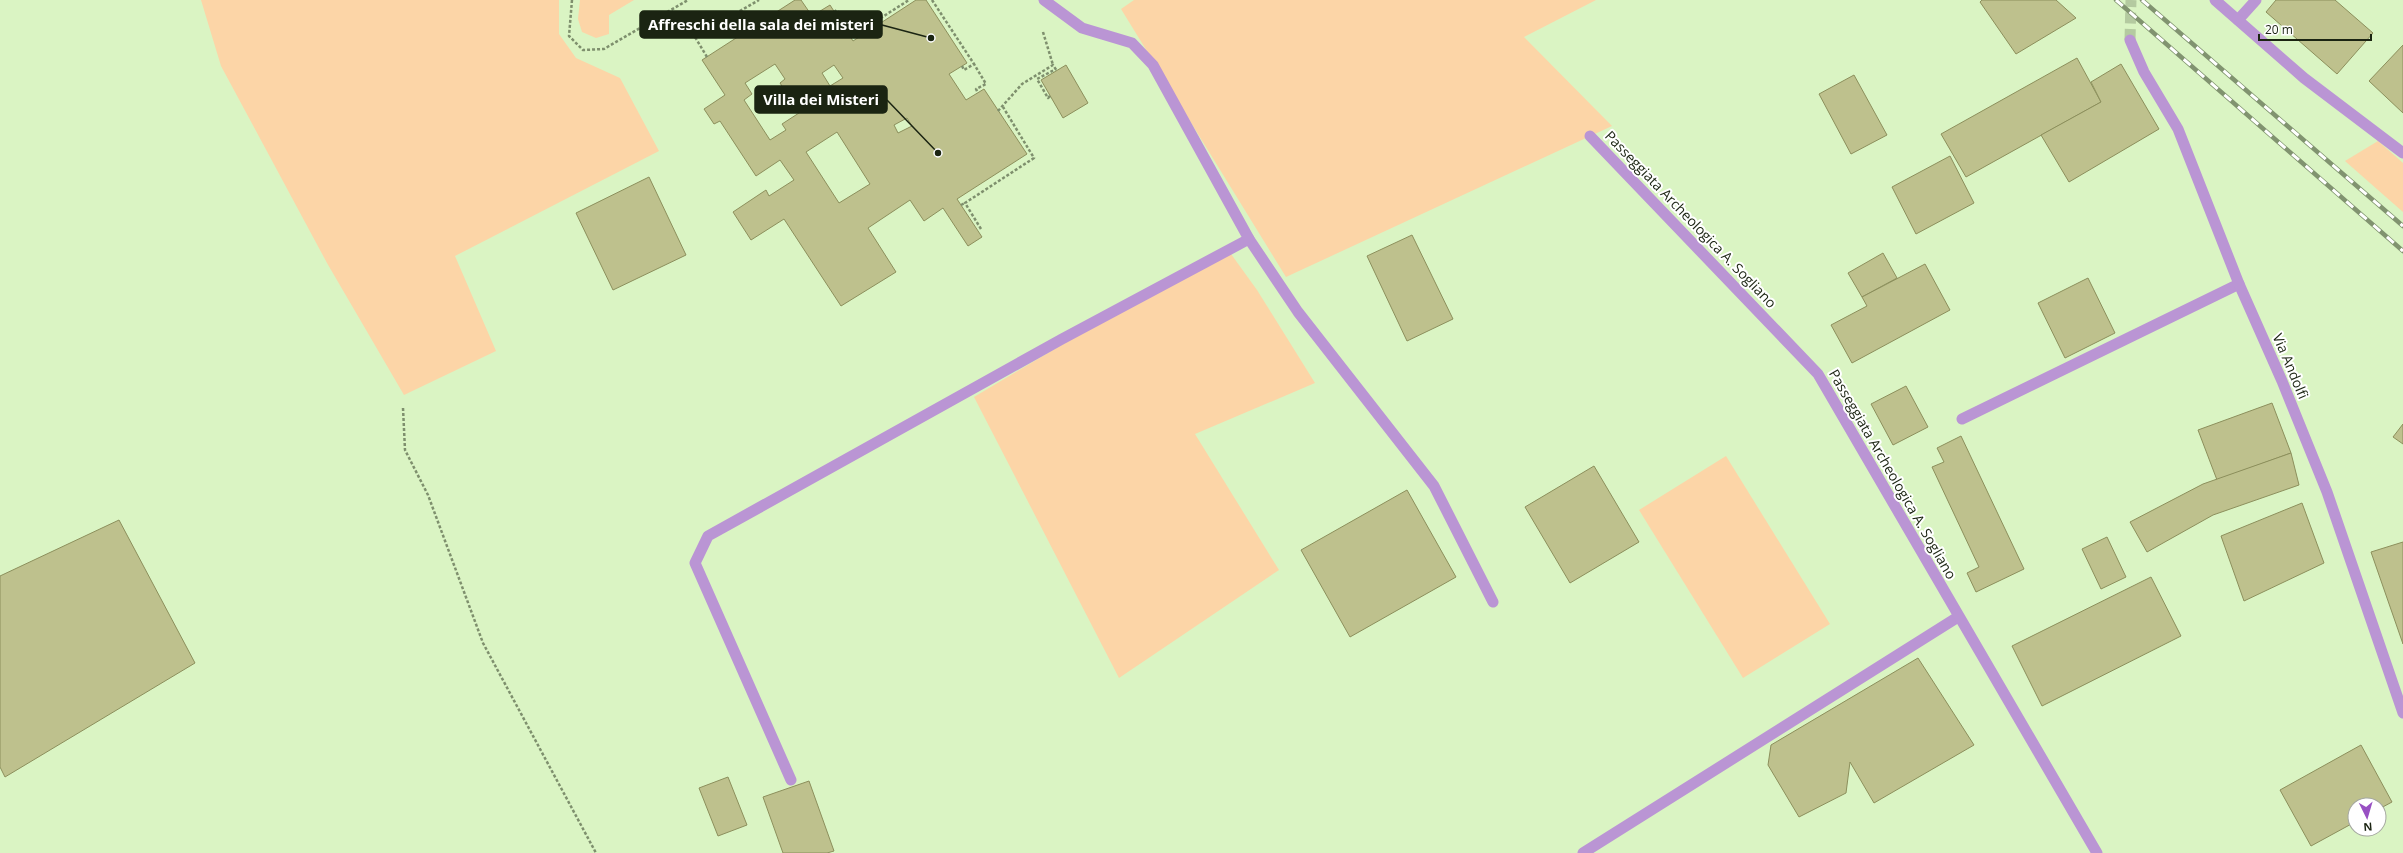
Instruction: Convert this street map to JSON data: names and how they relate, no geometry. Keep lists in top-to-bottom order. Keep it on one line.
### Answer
{"streets":{"street":["Passeggiata Archeologica A. Sogliano","Via Andolfi"]},"places":["Affreschi della sala dei misteri","Villa dei Misteri"],"scale_bar":"20 m","north":"bottom"}
